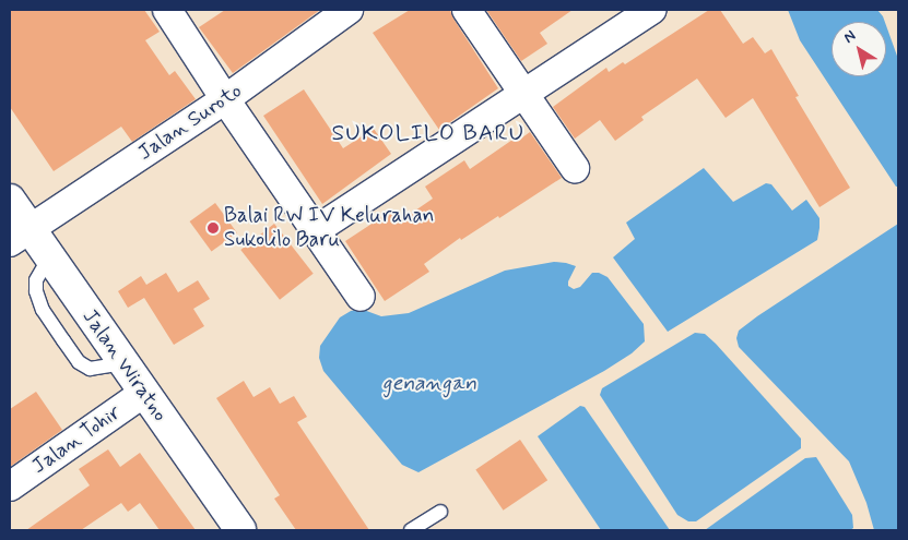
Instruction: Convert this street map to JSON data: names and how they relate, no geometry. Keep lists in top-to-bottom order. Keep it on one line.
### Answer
{"streets":{"main road":["Jalan Wiratno"],"street":["Jalan Suroto","Jalan Tohir"]},"crossings":[["Jalan Suroto","Jalan Wiratno"],["Jalan Wiratno","Jalan Tohir"]],"districts":["SUKOLILO BARU"],"water":["genangan"],"places":["Balai RW IV Kelurahan Sukolilo Baru"],"north":"top left"}
